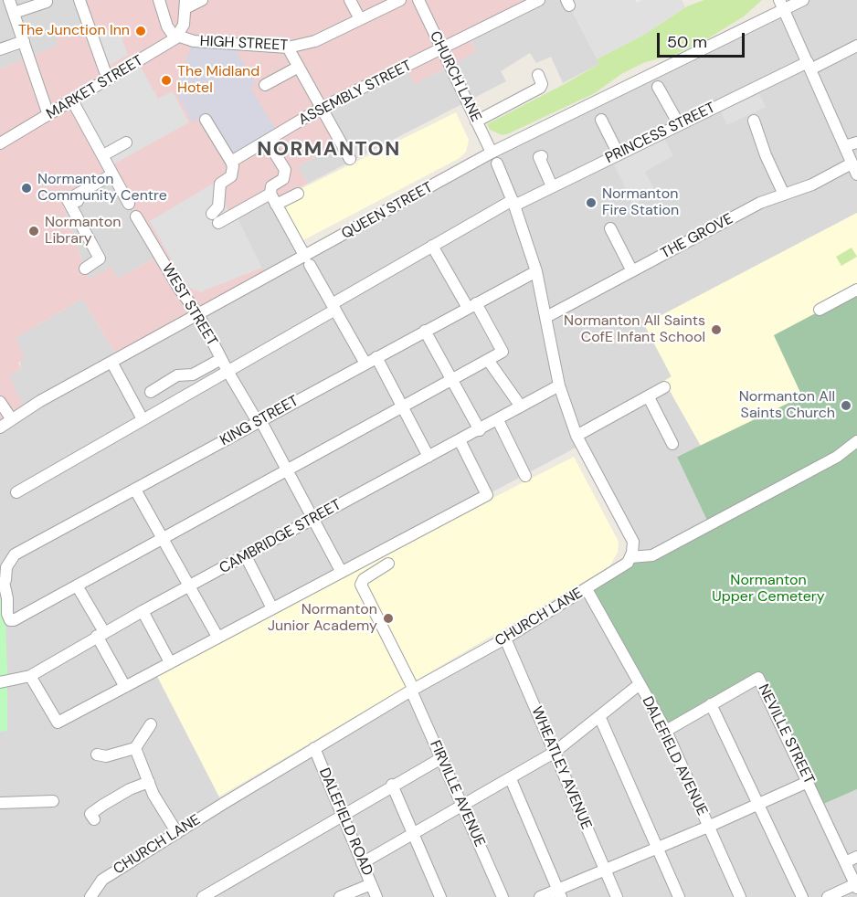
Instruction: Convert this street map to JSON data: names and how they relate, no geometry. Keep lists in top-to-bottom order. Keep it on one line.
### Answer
{"streets":{"street":["HIGH STREET","CHURCH LANE","MARKET STREET","ASSEMBLY STREET","PRINCESS STREET","QUEEN STREET","THE GROVE","WEST STREET","KING STREET","CAMBRIDGE STREET","NEVILLE STREET","DALEFIELD AVENUE","WHEATLEY AVENUE","FIRVILLE AVENUE","DALEFIELD ROAD"]},"crossings":[["HIGH STREET","MARKET STREET"],["CHURCH LANE","ASSEMBLY STREET"],["CHURCH LANE","QUEEN STREET"],["CHURCH LANE","DALEFIELD AVENUE"],["CHURCH LANE","WHEATLEY AVENUE"],["CHURCH LANE","FIRVILLE AVENUE"],["CHURCH LANE","DALEFIELD ROAD"],["PRINCESS STREET","WEST STREET"],["QUEEN STREET","WEST STREET"],["WEST STREET","KING STREET"],["WEST STREET","CAMBRIDGE STREET"],["NEVILLE STREET","DALEFIELD AVENUE"]],"districts":["NORMANTON"],"parks":["Normanton Upper Cemetery"],"places":["The Junction Inn","The Midland Hotel","Normanton Community Centre","Normanton Fire Station","Normanton Library","Normanton All Saints CofE Infant School","Normanton All Saints Church","Normanton Junior Academy"],"scale_bar":"50 m"}
